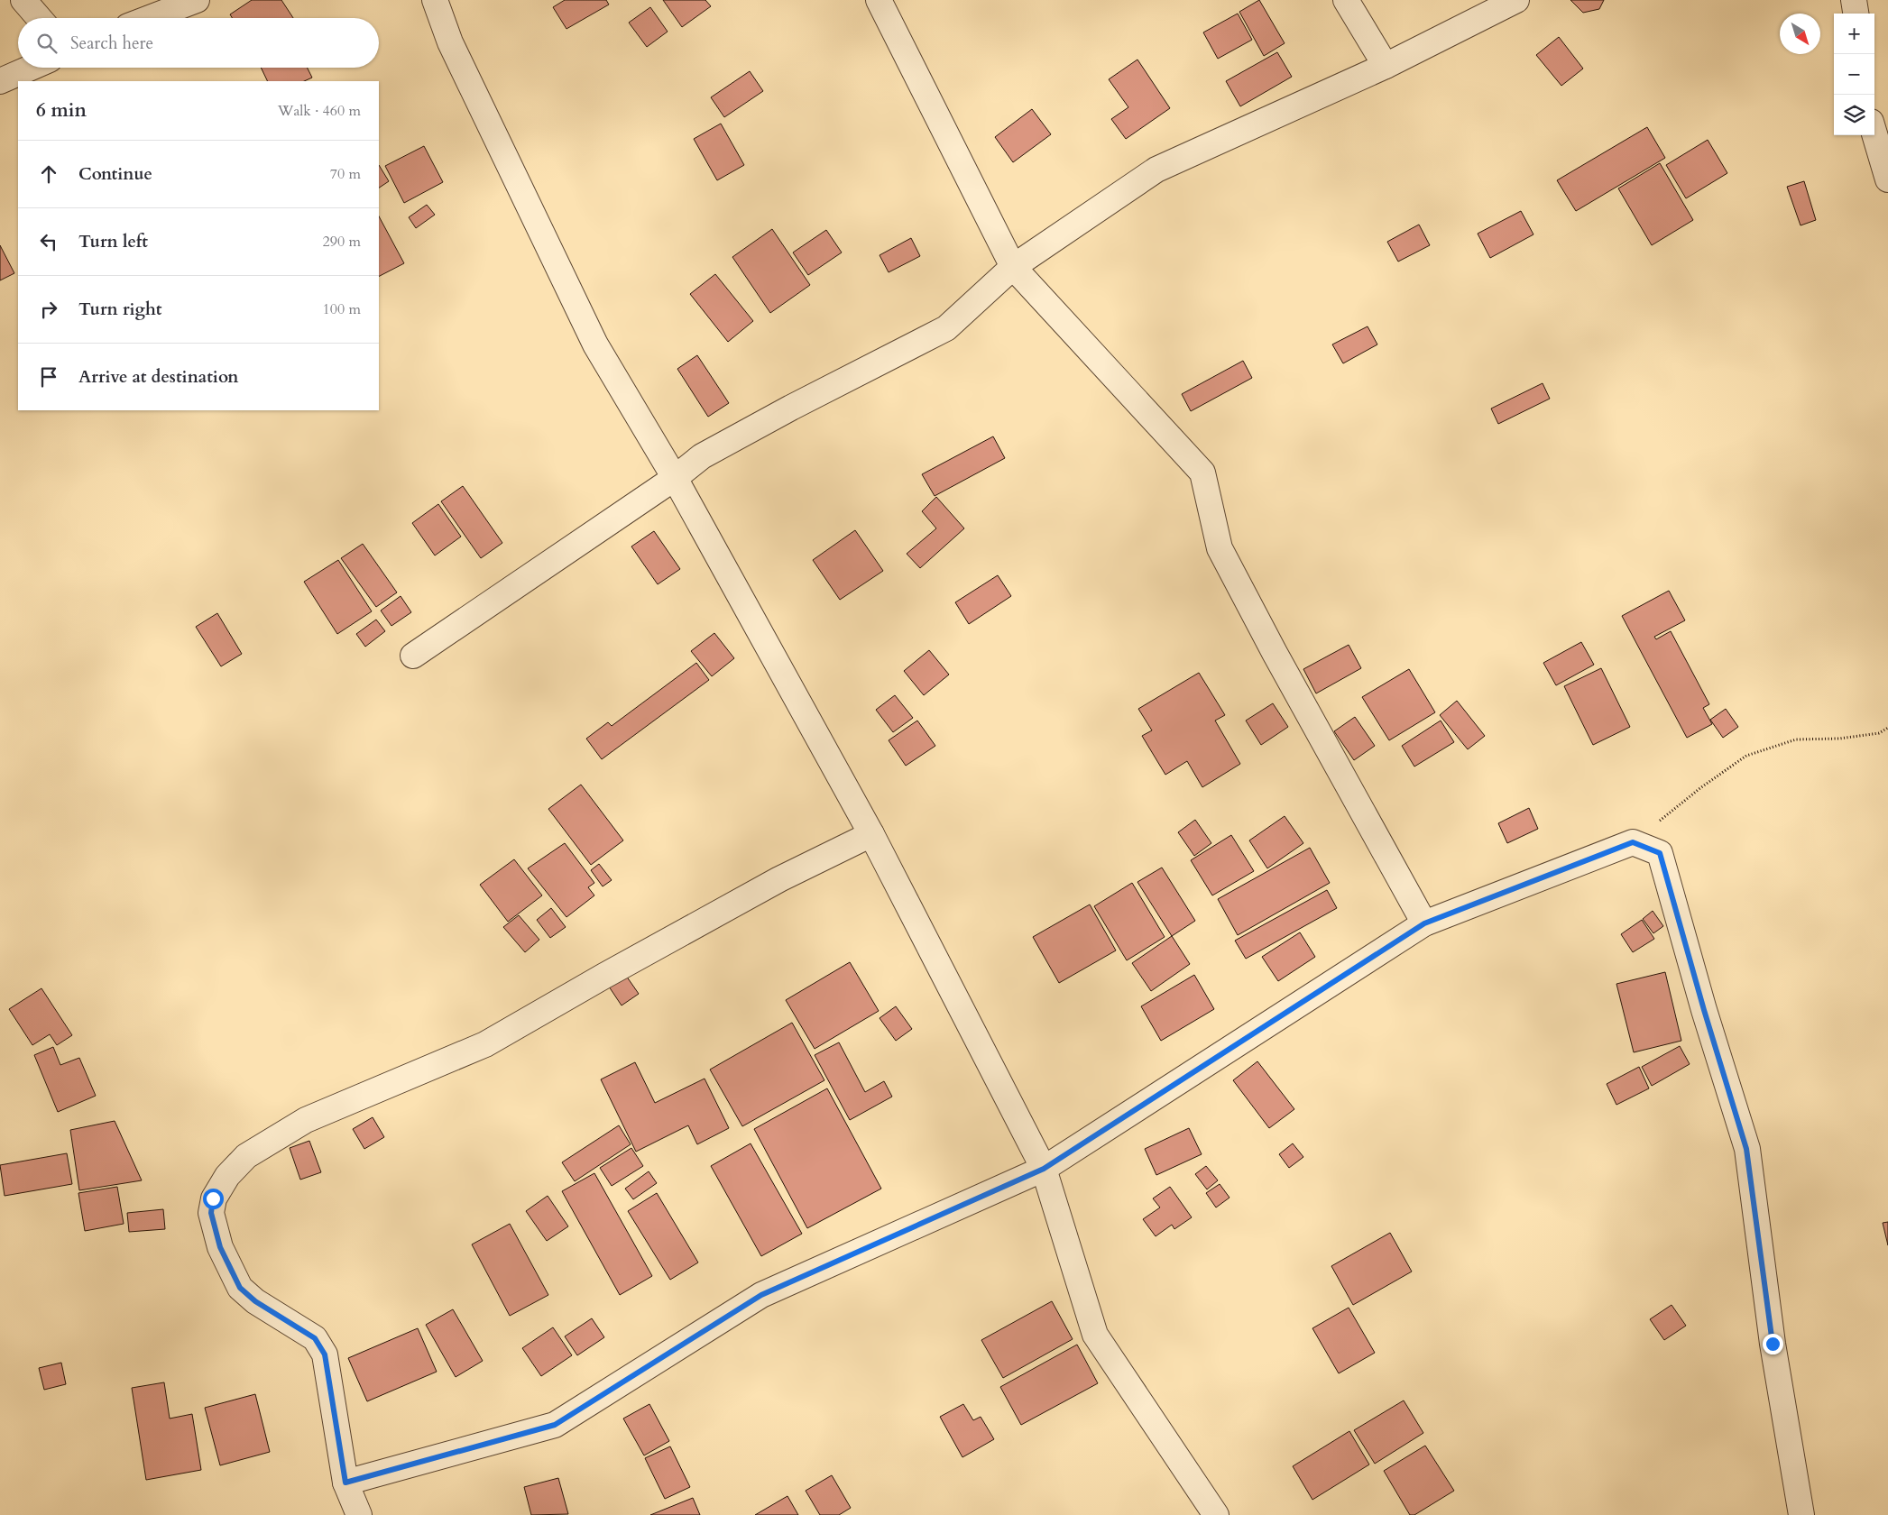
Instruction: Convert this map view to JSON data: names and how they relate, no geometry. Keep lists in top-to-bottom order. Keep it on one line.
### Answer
{"north":"bottom right","page":{"map_buttons":["+","−"],"search":"Search here","heading":["6 min","Walk · 460 m"],"list":[["Continue","70 m"],["Turn left","290 m"],["Turn right","100 m"],"Arrive at destination"]}}
